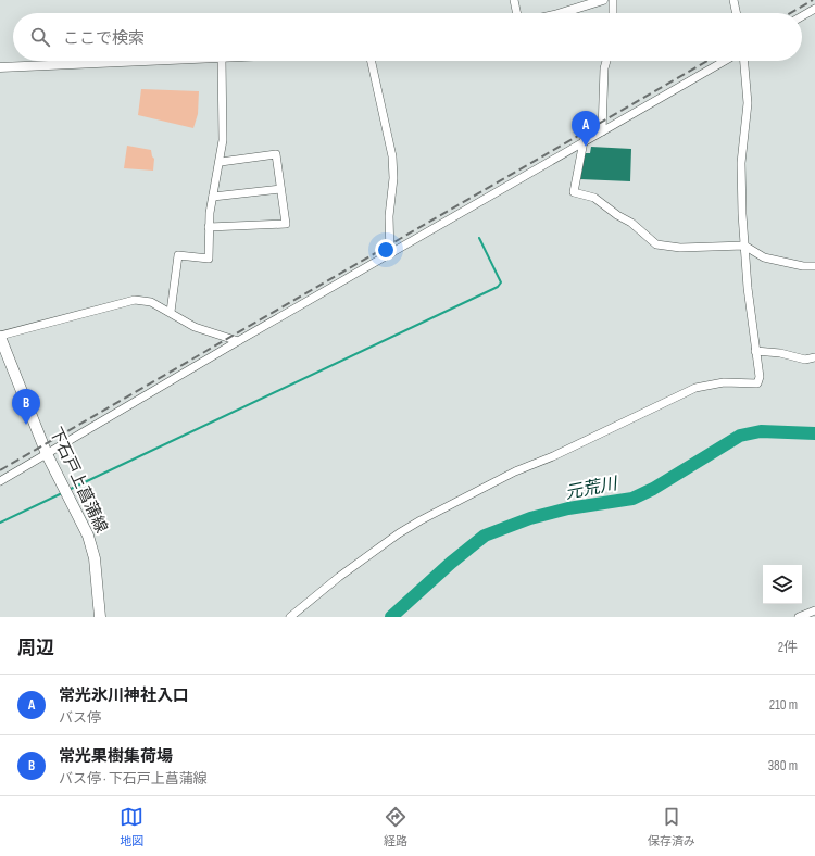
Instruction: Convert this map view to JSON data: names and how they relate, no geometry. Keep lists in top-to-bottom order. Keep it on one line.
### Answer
{"streets":{"main road":["下石戸上菖蒲線"]},"water":["元荒川"],"page":{"search":"ここで検索","pins":["A","B"],"heading":["周辺","2件"],"list":[{"mark":"A","name":"常光氷川神社入口","note":"バス停","value":"210 m"},{"mark":"B","name":"常光果樹集荷場","note":"バス停 · 下石戸上菖蒲線","value":"380 m"}],"nav":["地図","経路","保存済み"]}}
